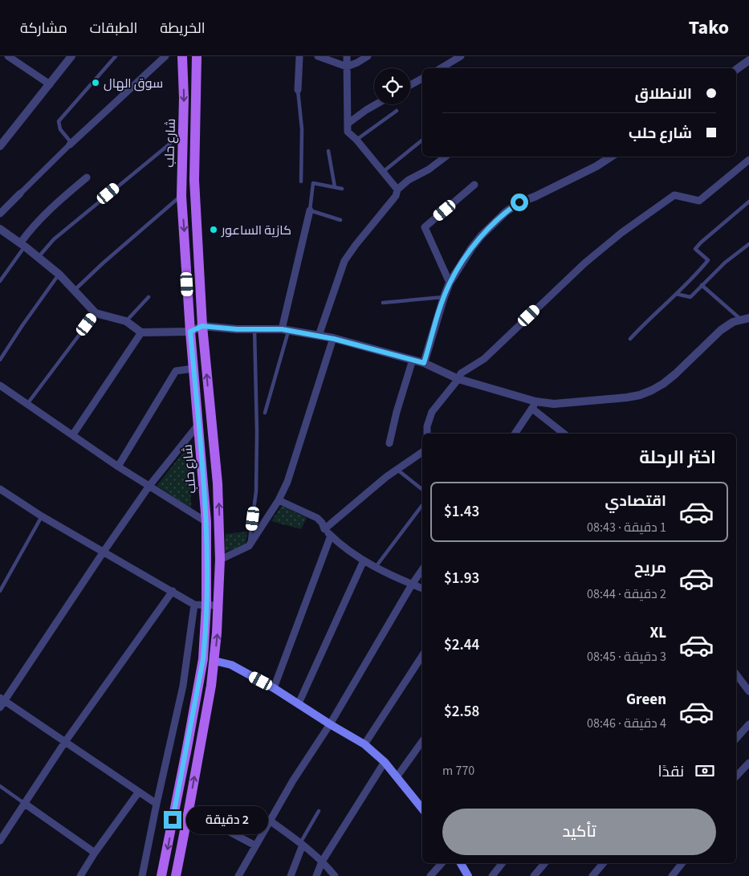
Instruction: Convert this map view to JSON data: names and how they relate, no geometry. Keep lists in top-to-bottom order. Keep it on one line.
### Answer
{"streets":{"main road":["شارع حلب"]},"places":["سوق الهال","كازية الساعور"],"page":{"header":"Tako","nav":["الخريطة","الطبقات","مشاركة"],"banner":["الانطلاق","شارع حلب"],"heading":"اختر الرحلة","list":[{"name":"اقتصادي","note":"1 دقيقة · 08:43","value":"$1.43"},{"name":"مريح","note":"2 دقيقة · 08:44","value":"$1.93"},{"name":"XL","note":"3 دقيقة · 08:45","value":"$2.44"},{"name":"Green","note":"4 دقيقة · 08:46","value":"$2.58"}],"pay":["نقدًا","770 m"],"buttons":"تأكيد","bubble":"2 دقيقة"}}
